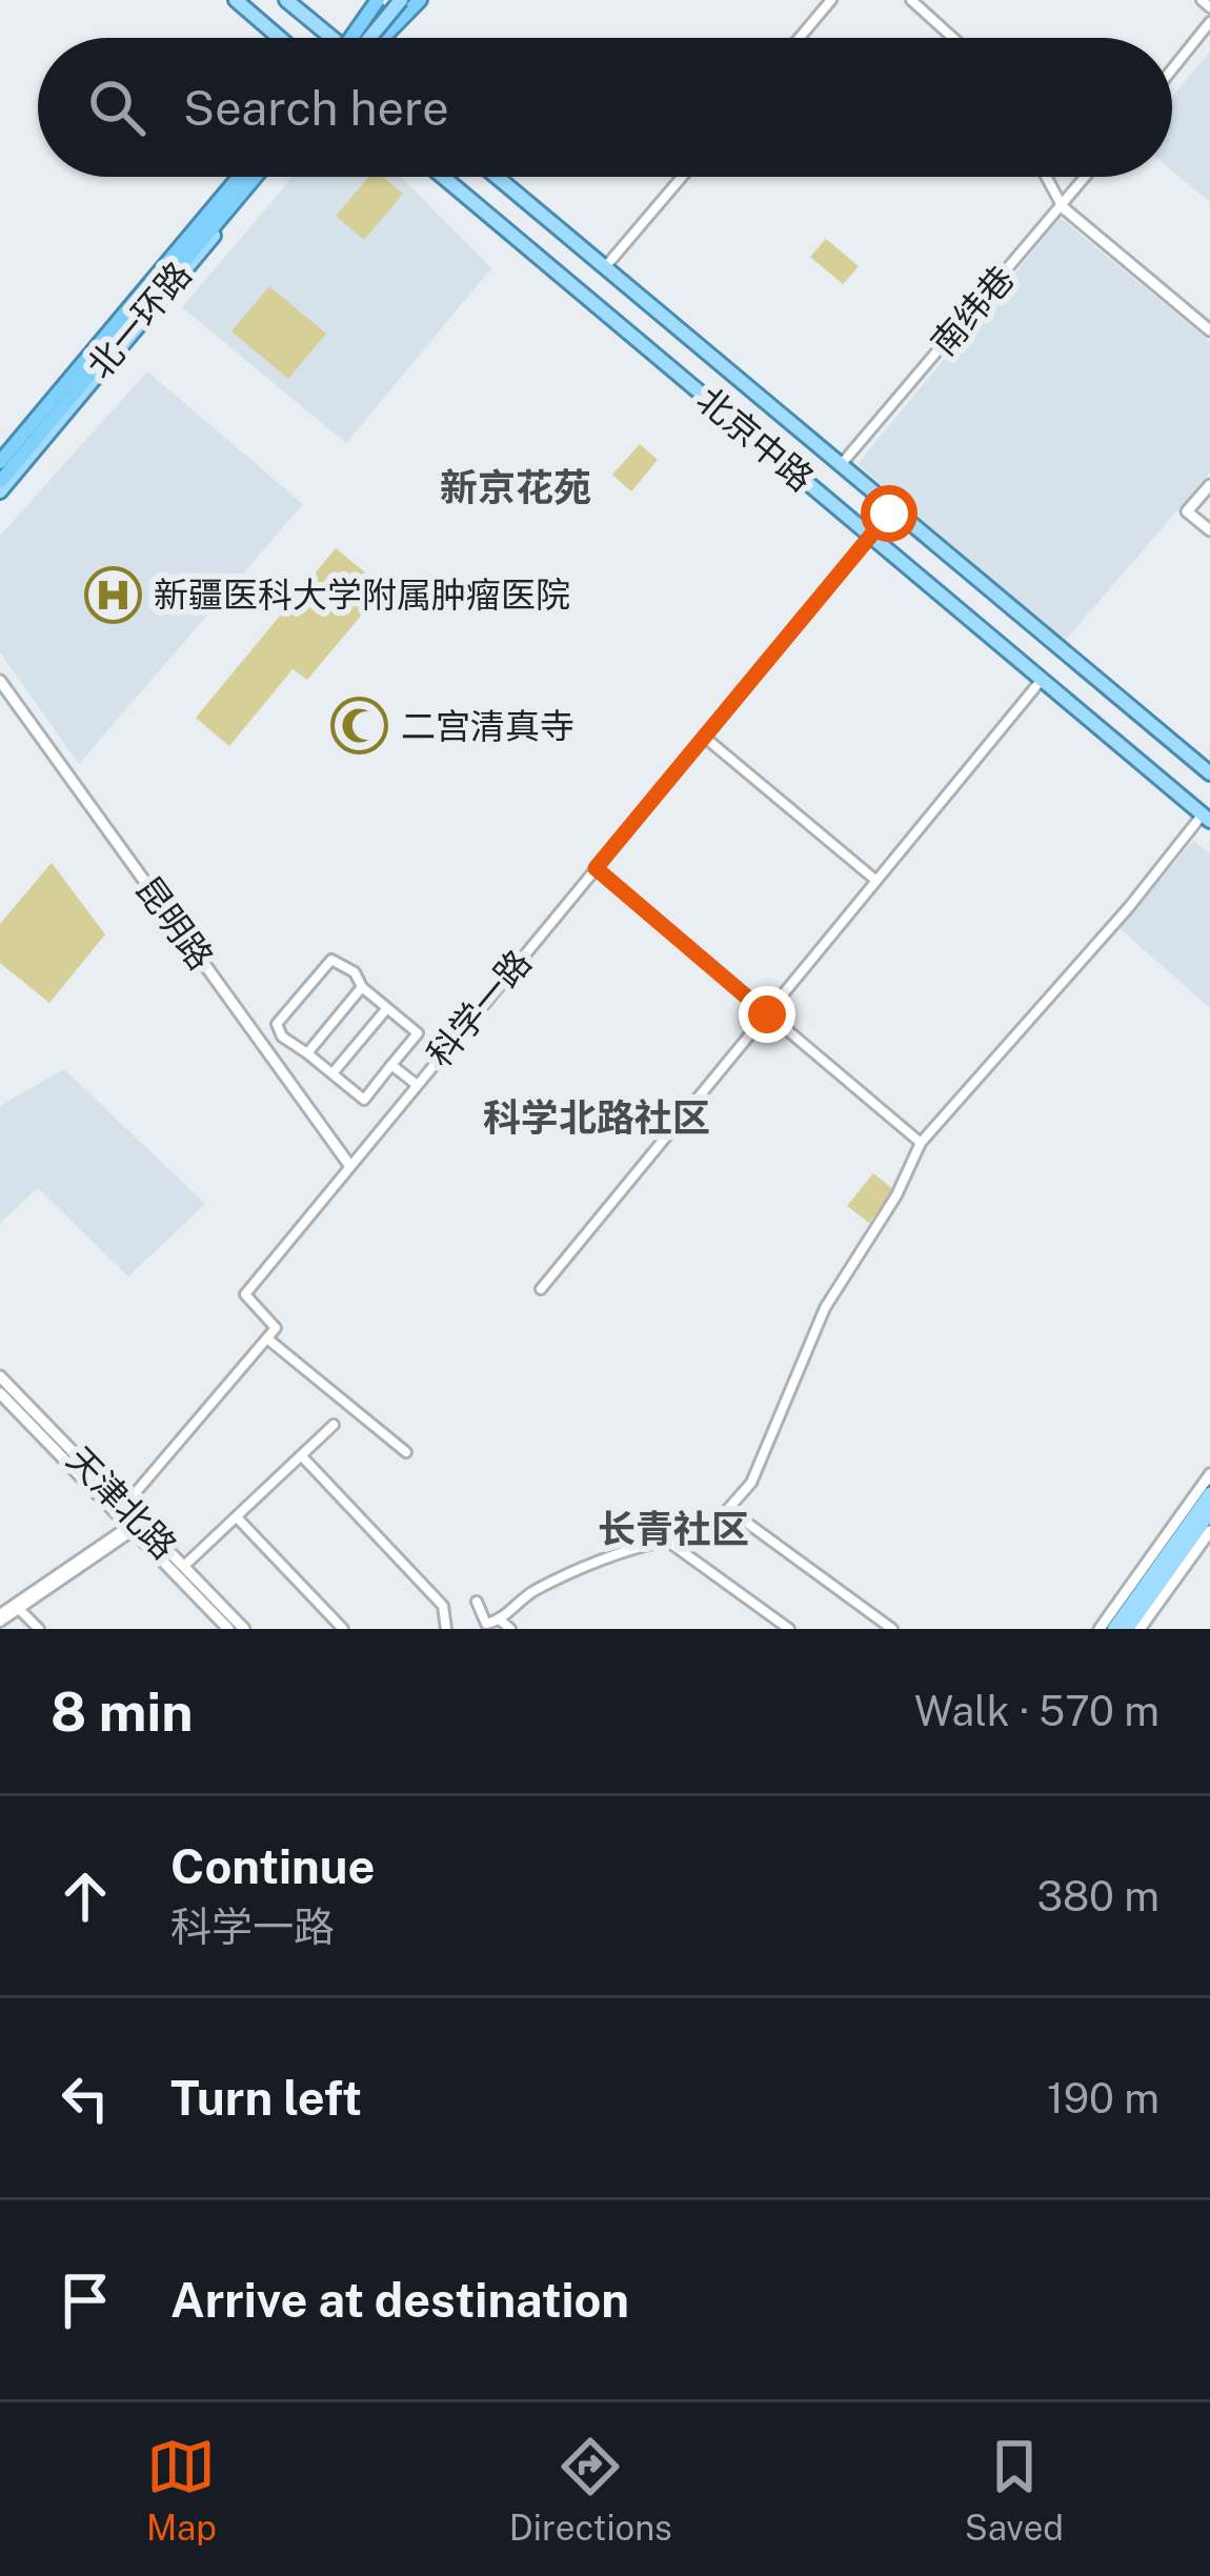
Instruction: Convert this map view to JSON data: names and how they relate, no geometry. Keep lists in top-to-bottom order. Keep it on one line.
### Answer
{"streets":{"highway":["北一环路"],"main road":["北京中路"],"street":["南纬巷","昆明路","科学一路","天津北路"]},"crossings":[["南纬巷","北京中路"],["北京中路","科学一路"],["昆明路","科学一路"]],"districts":["新京花苑","科学北路社区","长青社区"],"places":{"hospital":["新疆医科大学附属肿瘤医院"],"mosque":["二宫清真寺"]},"page":{"search":"Search here","heading":["8 min","Walk · 570 m"],"list":[["Continue","科学一路","380 m"],["Turn left","190 m"],"Arrive at destination"],"nav":["Map","Directions","Saved"]}}
